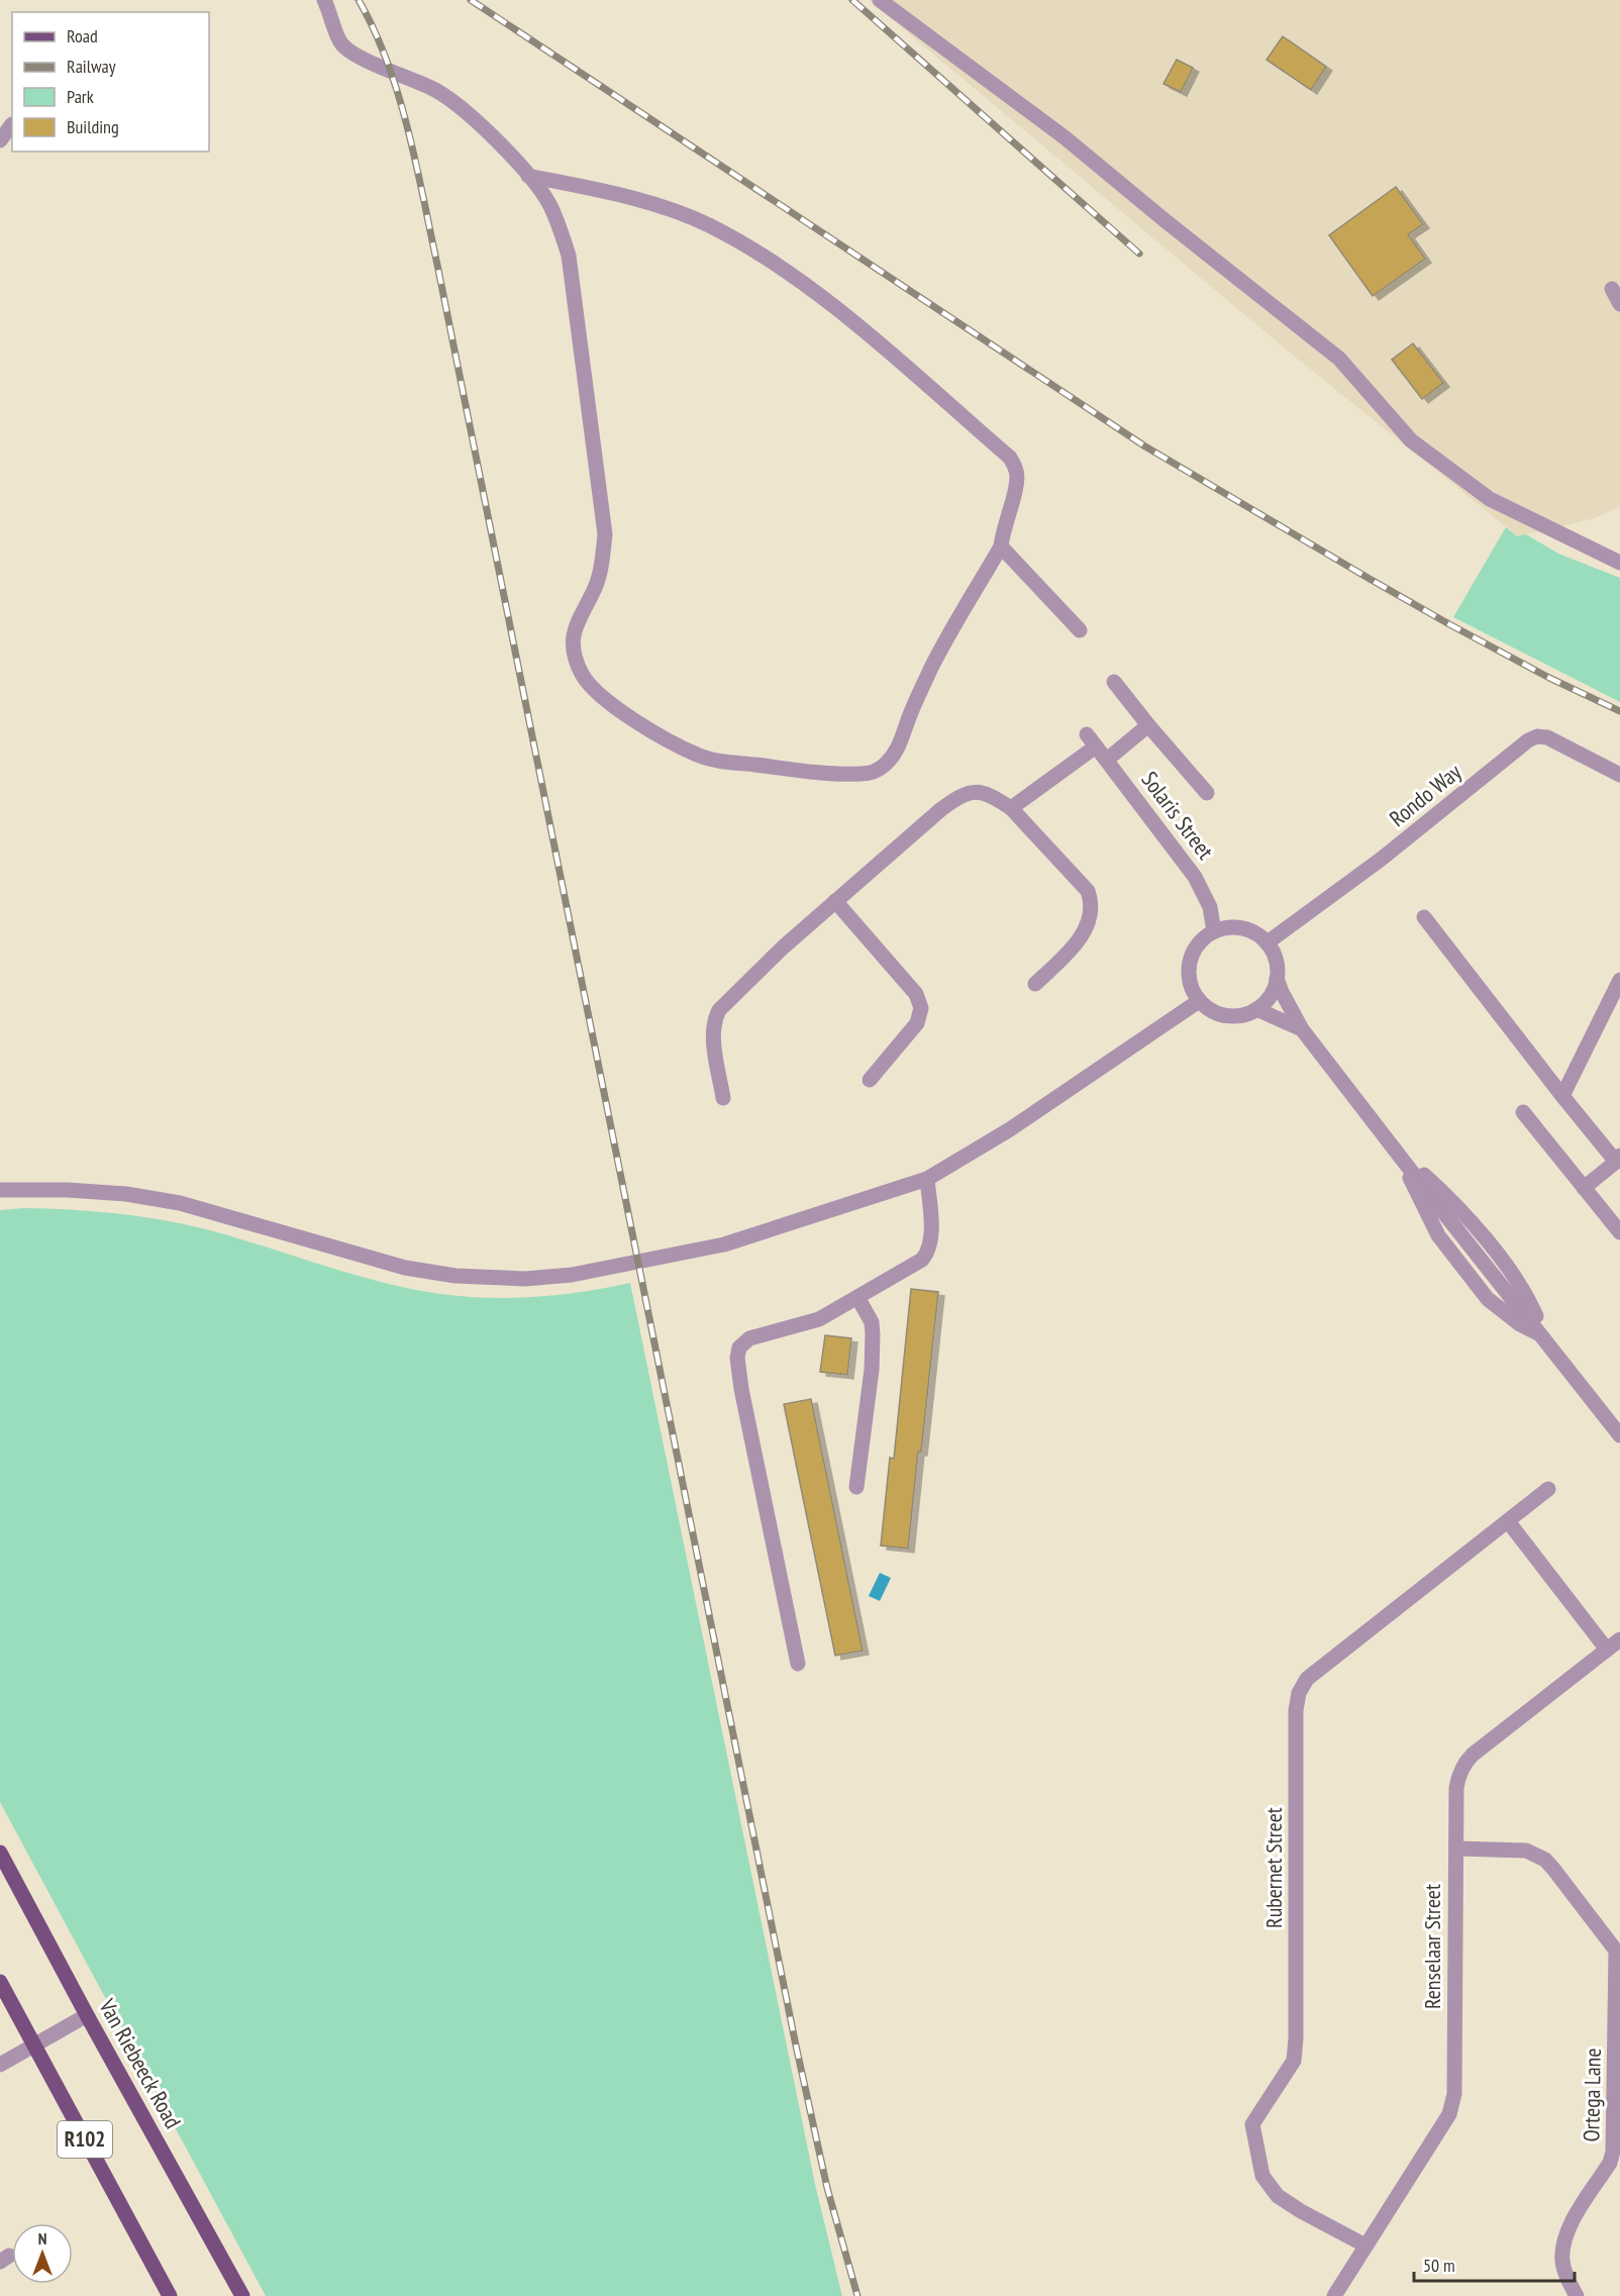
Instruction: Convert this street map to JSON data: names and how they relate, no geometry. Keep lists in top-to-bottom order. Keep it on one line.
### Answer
{"streets":{"main road":["Van Riebeeck Road","R102"],"street":["Rondo Way","Solaris Street","Rubernet Street","Renselaar Street","Ortega Lane"]},"crossings":[["Rondo Way","Solaris Street"],["Rubernet Street","Renselaar Street"]],"legend":["Road","Railway","Park","Building"],"scale_bar":"50 m","north":"top"}
